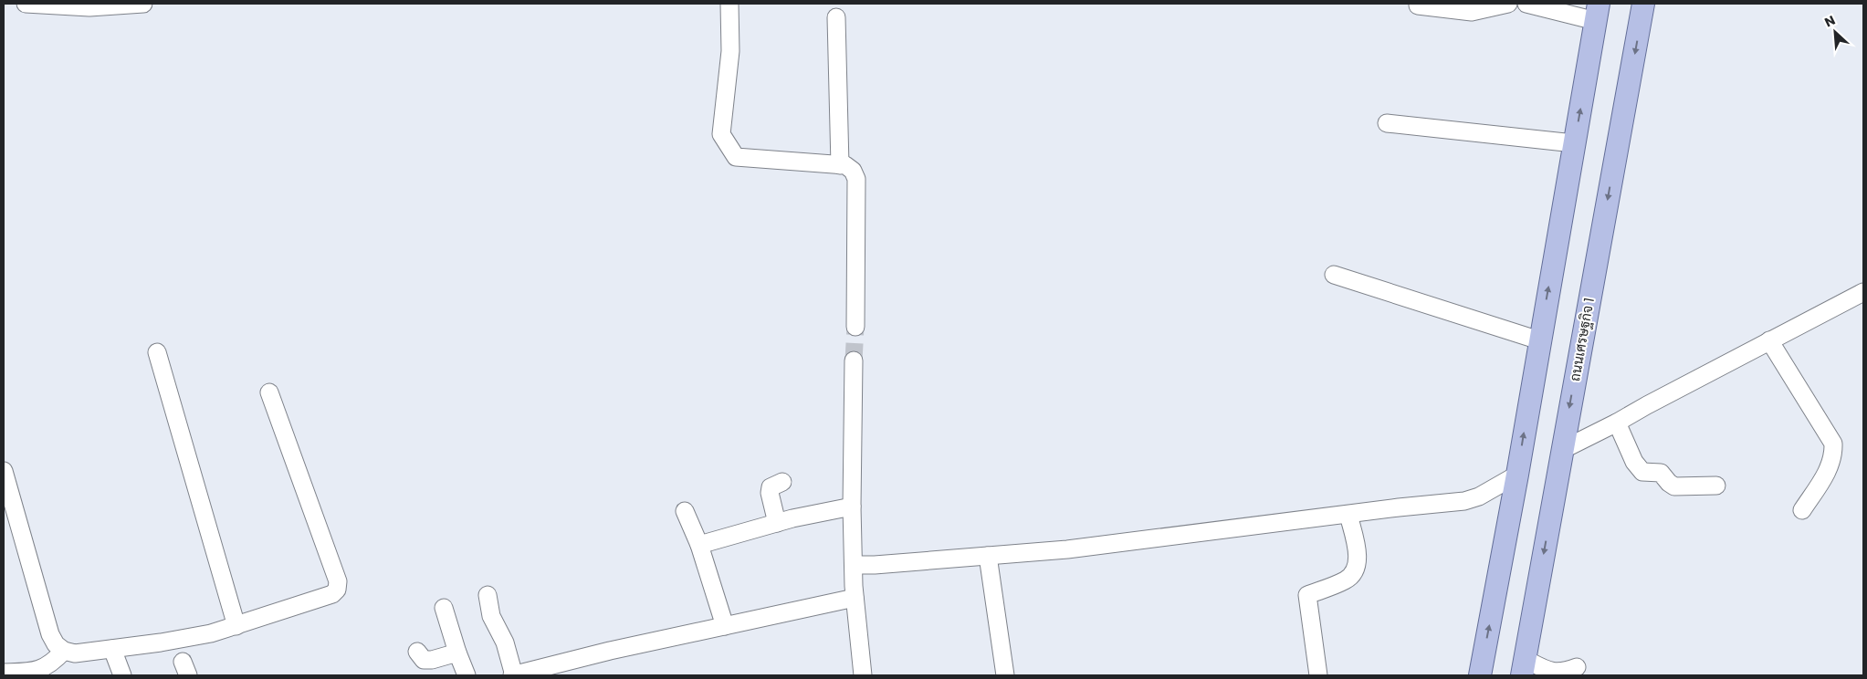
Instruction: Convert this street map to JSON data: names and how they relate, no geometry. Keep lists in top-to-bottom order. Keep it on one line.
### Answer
{"streets":{"main road":["ถนนเศรษฐกิจ 1"]},"north":"top left"}
